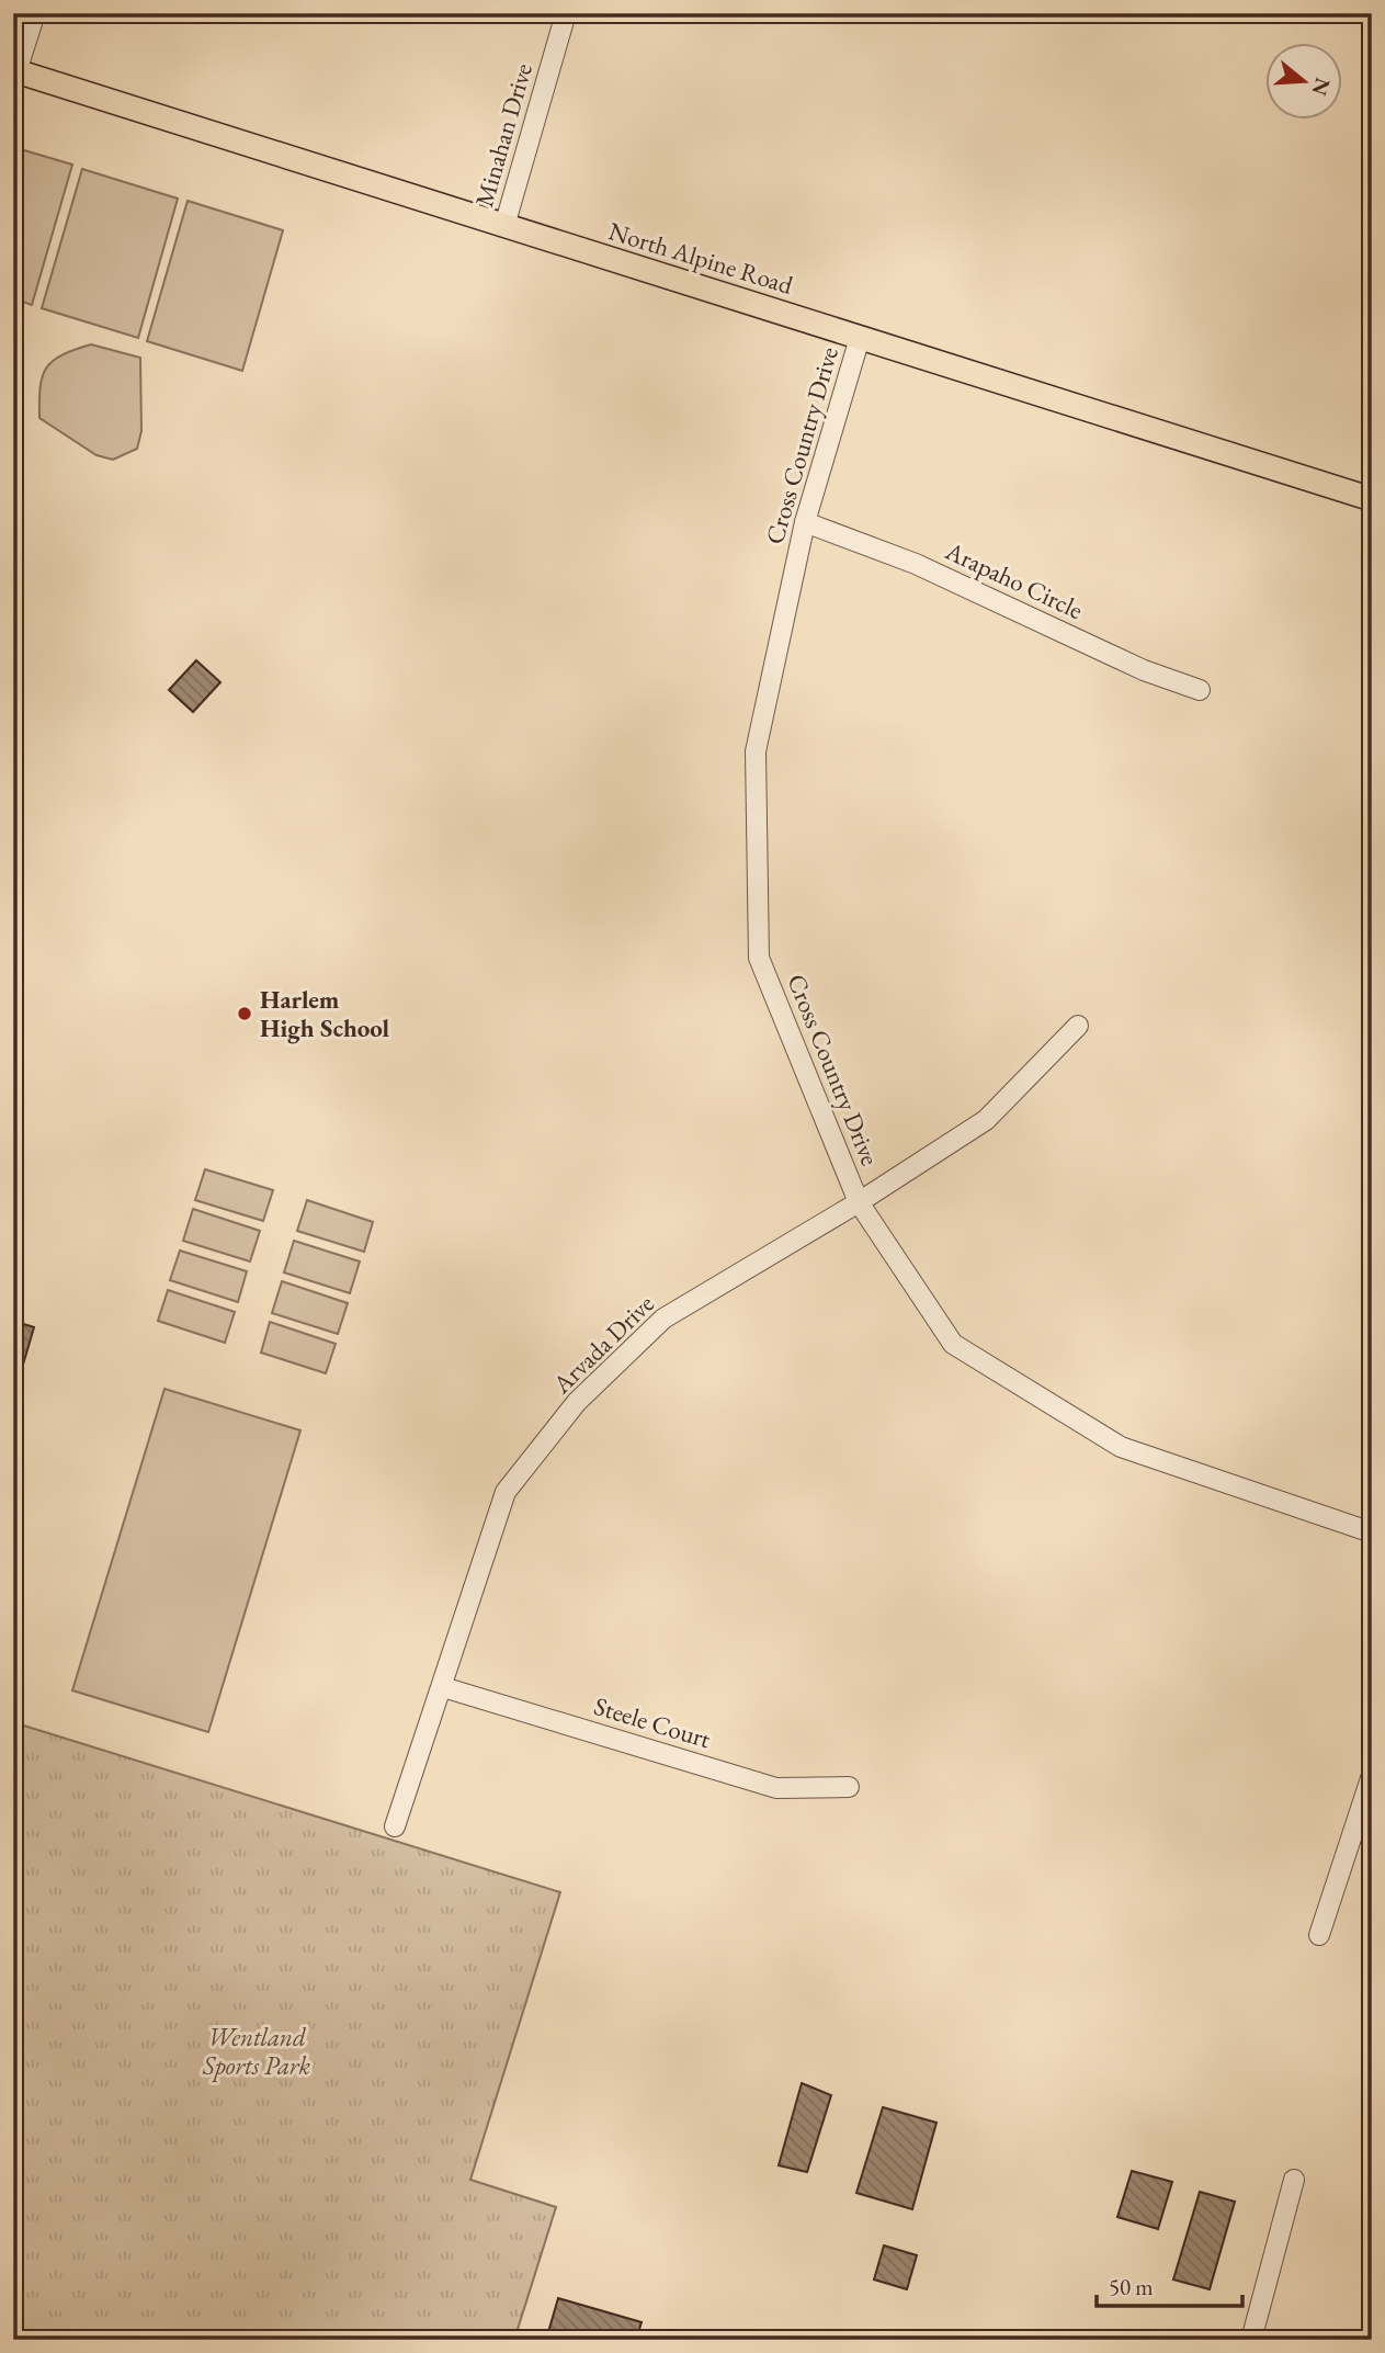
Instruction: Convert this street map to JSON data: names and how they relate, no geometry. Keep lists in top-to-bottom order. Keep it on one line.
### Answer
{"streets":{"main road":["North Alpine Road"],"street":["Minahan Drive","Cross Country Drive","Arapaho Circle","Arvada Drive","Steele Court"]},"crossings":[["Minahan Drive","North Alpine Road"],["North Alpine Road","Cross Country Drive"],["Cross Country Drive","Arapaho Circle"],["Cross Country Drive","Arvada Drive"],["Arvada Drive","Steele Court"]],"parks":["Wentland Sports Park"],"places":["Harlem High School"],"scale_bar":"50 m","north":"right"}
